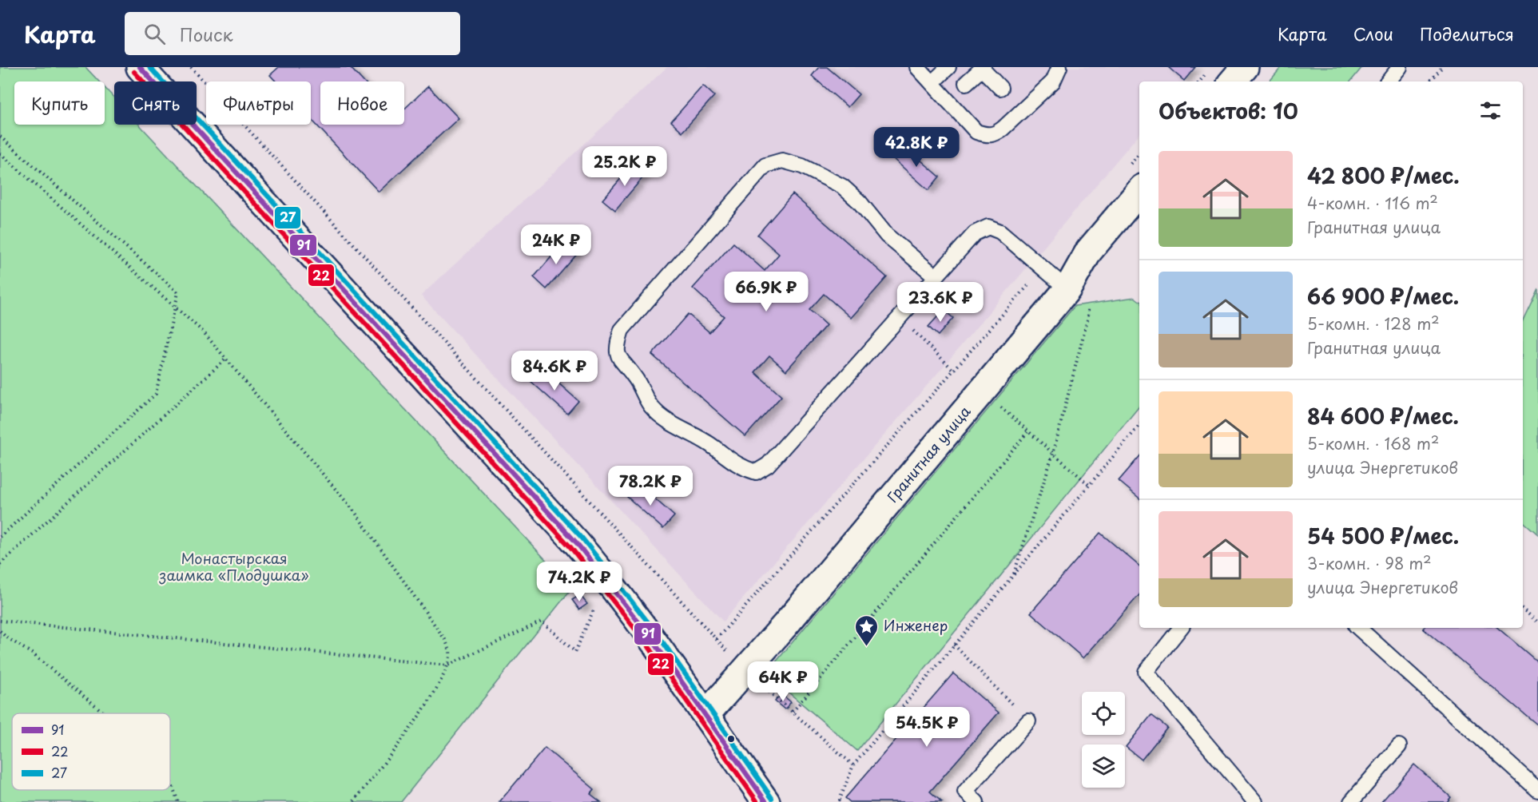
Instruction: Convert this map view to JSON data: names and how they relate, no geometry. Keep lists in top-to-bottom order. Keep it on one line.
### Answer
{"streets":{"street":["Гранитная улица"]},"parks":["Монастырская заимка «Плодушка»"],"places":{"place":["Инженер"]},"lines":["transit line 91","transit line 27","transit line 22"],"legend":["91","22","27"],"page":{"header":"Карта","search":"Поиск","nav":["Карта","Слои","Поделиться"],"chip":["Купить","Снять","Фильтры","Новое"],"heading":"Объектов: 10","price":["42.8K ₽","25.2K ₽","24K ₽","66.9K ₽","23.6K ₽","84.6K ₽","78.2K ₽","74.2K ₽","64K ₽","54.5K ₽"],"list":[{"name":"42 800 ₽/мес.","note":"4-комн. · 116 m² · Гранитная улица"},{"name":"66 900 ₽/мес.","note":"5-комн. · 128 m² · Гранитная улица"},{"name":"84 600 ₽/мес.","note":"5-комн. · 168 m² · улица Энергетиков"},{"name":"54 500 ₽/мес.","note":"3-комн. · 98 m² · улица Энергетиков"}]}}
